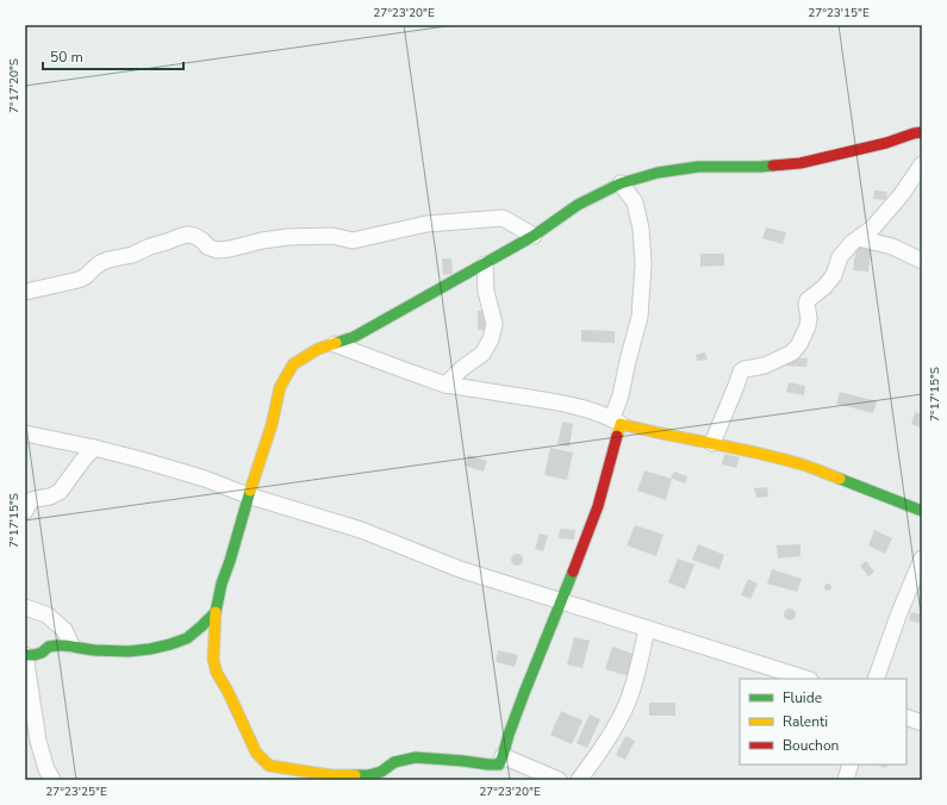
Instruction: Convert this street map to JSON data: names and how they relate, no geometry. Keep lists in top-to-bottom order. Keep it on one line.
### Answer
{"legend":["Fluide","Ralenti","Bouchon"],"scale_bar":"50 m","coordinates":["27°23'20\"E","27°23'15\"E","7°17'20\"S","7°17'15\"S","27°23'25\"E"]}
